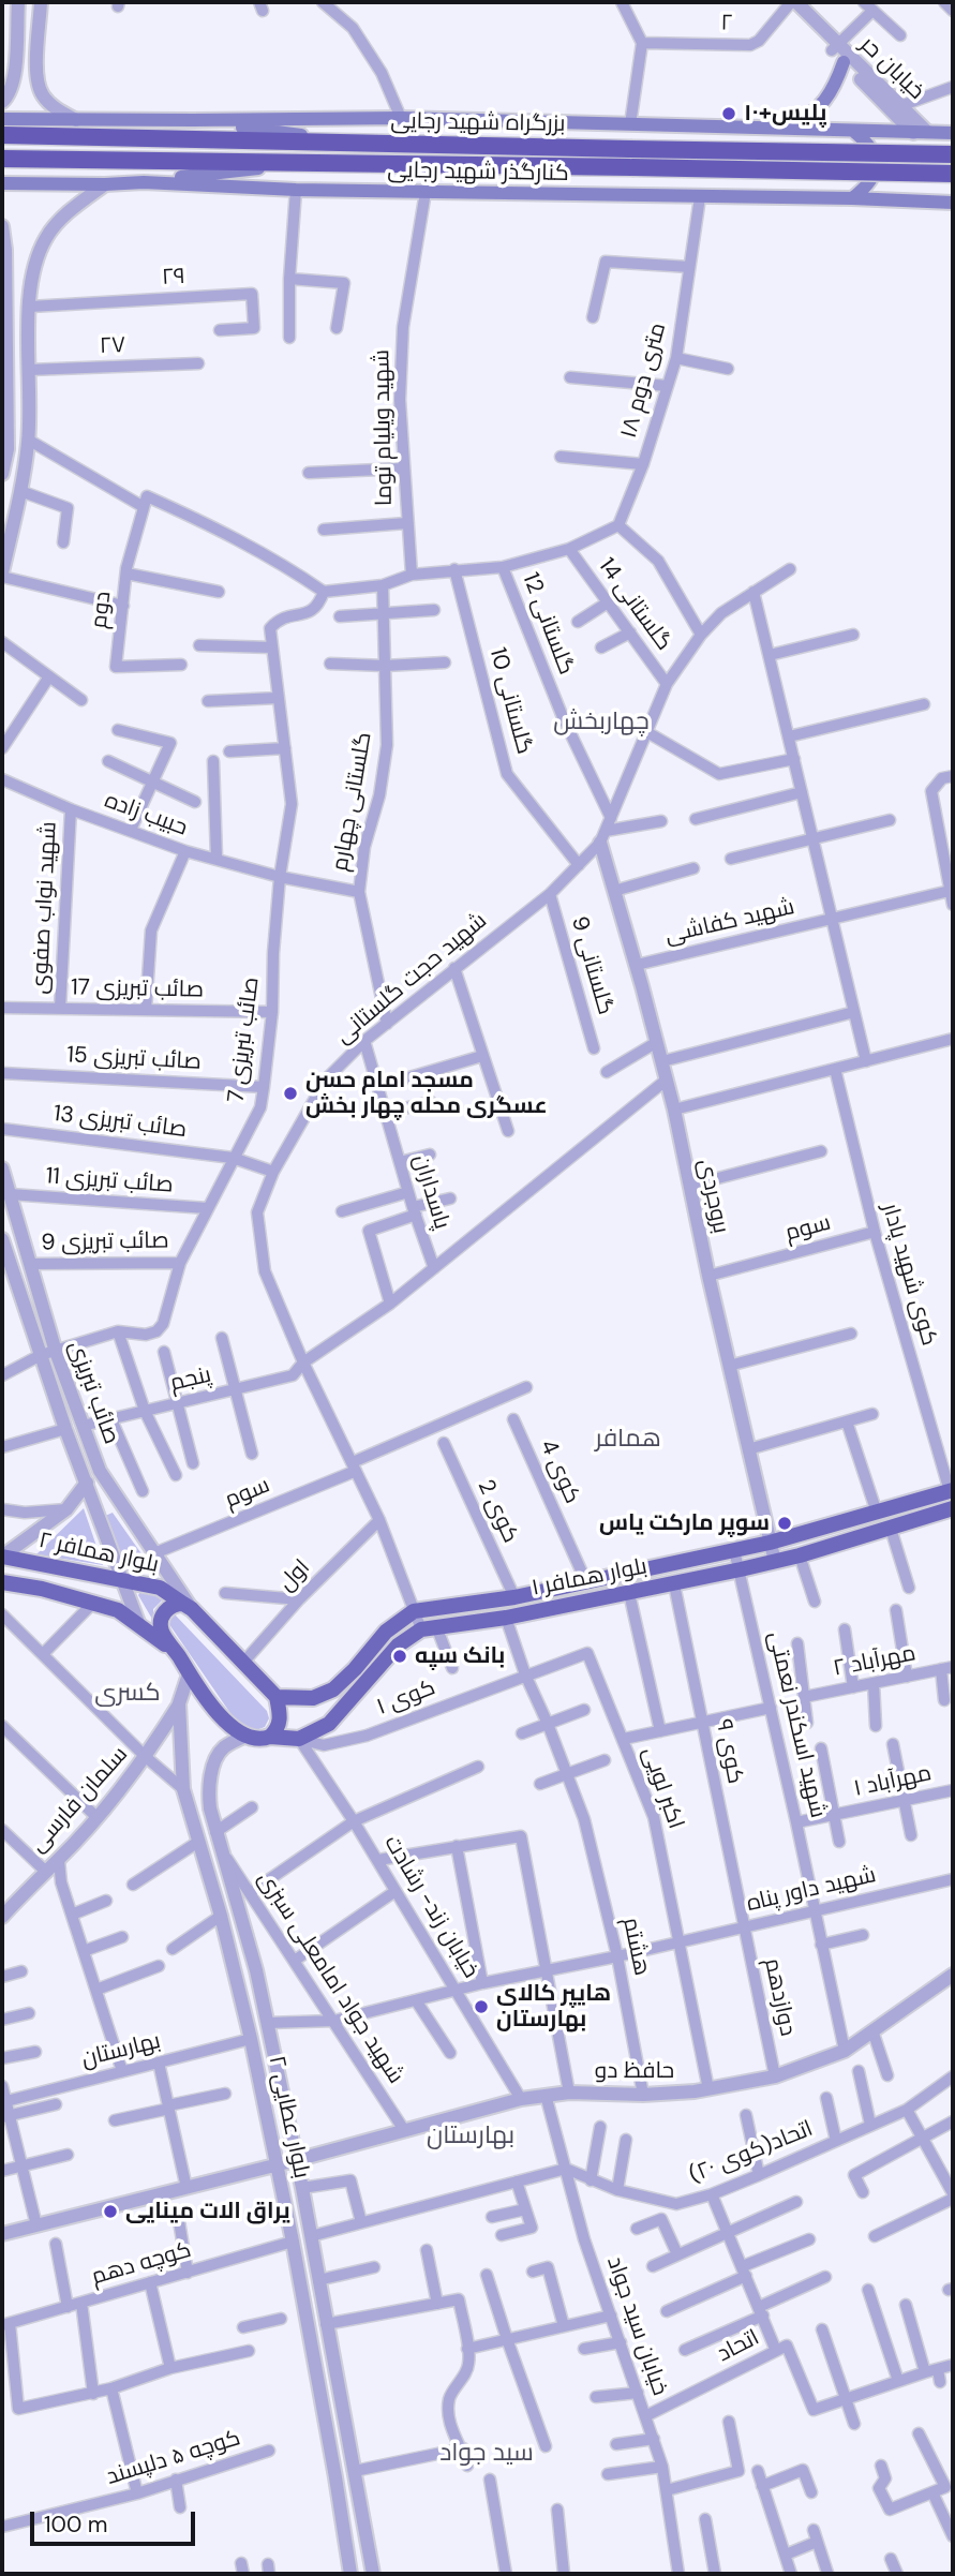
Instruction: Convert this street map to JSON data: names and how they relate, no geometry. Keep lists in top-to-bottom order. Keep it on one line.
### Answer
{"streets":{"highway":["بزرگراه شهید رجایی"],"main road":["کنارگذر شهید رجایی","بلوار همافر ۲","بلوار همافر ۱"],"street":["۲","خیابان حر","۲۹","۲۷","۱۸ متری دوم","شهید ویلیام توما","گلستانی 14","دوم","گلستانی 12","گلستانی 10","گلستانی چهارم","حبیب زاده","شهید نواب صفوی","شهید کفاشی","گلستانی 9","شهید حجت گلستانی","صائب تبریزی 17","صائب تبریزی 7","صائب تبریزی 15","صائب تبریزی 13","صائب تبریزی 11","پاسداران","بروجردی","سوم","صائب تبریزی 9","کوی شهید پادار","پنجم","صائب تبریزی","کوی 4","کوی 2","اول","مهرآباد ۲","کوی ۱","شهید اسکندر نعمتی","کوی ۹","مهرآباد ۱","اکبر لویی","سلمان فارسی","شهید داور پناه","خیابان زند- رشادت","هشتم","شهید جواد امامعلی سبزی","دوازدهم","بهارستان","حافظ دو","بلوار عطایی ۲","اتحاد(کوی ۲۰)","کوچه دهم","خیابان سید جواد","اتحاد","کوچه ۵ دلپسند"]},"crossings":[["۲","خیابان حر"],["کنارگذر شهید رجایی","۱۸ متری دوم"],["کنارگذر شهید رجایی","شهید ویلیام توما"],["گلستانی 14","شهید حجت گلستانی"],["گلستانی 12","شهید حجت گلستانی"],["گلستانی 10","شهید حجت گلستانی"],["گلستانی چهارم","حبیب زاده"],["گلستانی چهارم","شهید حجت گلستانی"],["حبیب زاده","شهید نواب صفوی"],["حبیب زاده","صائب تبریزی 7"],["شهید نواب صفوی","صائب تبریزی 17"],["شهید کفاشی","بروجردی"],["گلستانی 9","شهید حجت گلستانی"],["شهید حجت گلستانی","پاسداران"],["شهید حجت گلستانی","بروجردی"],["شهید حجت گلستانی","سوم"],["شهید حجت گلستانی","پنجم"],["شهید حجت گلستانی","اول"],["شهید حجت گلستانی","بلوار همافر ۱"],["صائب تبریزی 17","صائب تبریزی 7"],["صائب تبریزی 7","صائب تبریزی 15"],["صائب تبریزی 7","صائب تبریزی 13"],["صائب تبریزی 7","صائب تبریزی 11"],["صائب تبریزی 7","صائب تبریزی 9"],["صائب تبریزی 7","صائب تبریزی"],["صائب تبریزی 11","صائب تبریزی"],["پاسداران","پنجم"],["بروجردی","سوم"],["بروجردی","پنجم"],["بروجردی","بلوار همافر ۱"],["سوم","کوی شهید پادار"],["سوم","صائب تبریزی"],["صائب تبریزی 9","صائب تبریزی"],["کوی شهید پادار","بلوار همافر ۱"],["پنجم","صائب تبریزی"],["صائب تبریزی","بلوار همافر ۲"],["کوی 4","بلوار همافر ۱"],["کوی 2","بلوار همافر ۱"],["بلوار همافر ۲","اول"],["بلوار همافر ۲","بلوار همافر ۱"],["بلوار همافر ۱","شهید اسکندر نعمتی"],["بلوار همافر ۱","کوی ۹"],["کوی ۱","اکبر لویی"],["کوی ۱","خیابان زند- رشادت"],["شهید اسکندر نعمتی","مهرآباد ۱"],["شهید اسکندر نعمتی","شهید داور پناه"],["شهید اسکندر نعمتی","حافظ دو"],["کوی ۹","شهید داور پناه"],["کوی ۹","دوازدهم"],["اکبر لویی","شهید داور پناه"],["اکبر لویی","حافظ دو"],["سلمان فارسی","بلوار عطایی ۲"],["شهید داور پناه","خیابان زند- رشادت"],["شهید داور پناه","هشتم"],["شهید داور پناه","دوازدهم"],["خیابان زند- رشادت","حافظ دو"],["هشتم","حافظ دو"],["شهید جواد امامعلی سبزی","حافظ دو"],["شهید جواد امامعلی سبزی","بلوار عطایی ۲"],["دوازدهم","حافظ دو"],["بهارستان","بلوار عطایی ۲"],["حافظ دو","بلوار عطایی ۲"],["حافظ دو","خیابان سید جواد"],["بلوار عطایی ۲","کوچه دهم"],["اتحاد(کوی ۲۰)","خیابان سید جواد"],["خیابان سید جواد","اتحاد"]],"districts":["چهاربخش","همافر","کسری","بهارستان","سید جواد"],"places":["پلیس+١٠","مسجد امام حسن عسگری محله چهار بخش","سوپر مارکت یاس","بانک سپه","هایپر کالای بهارستان","یراق الات مینایی"],"scale_bar":"100 m"}
